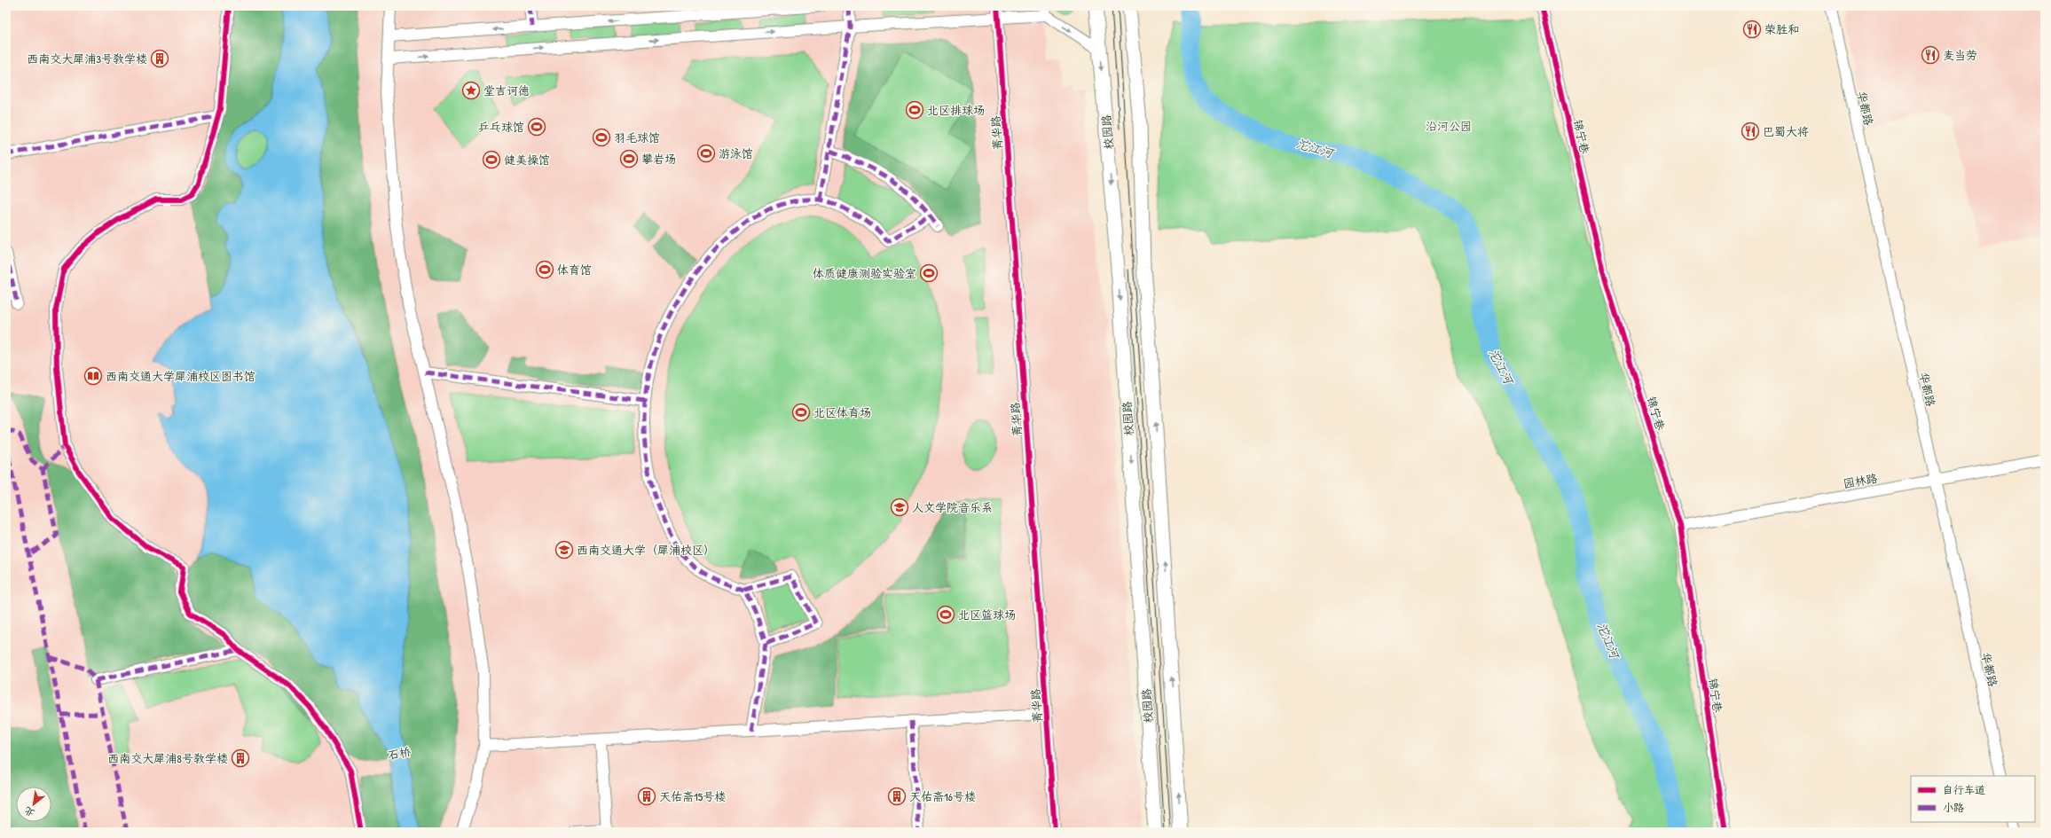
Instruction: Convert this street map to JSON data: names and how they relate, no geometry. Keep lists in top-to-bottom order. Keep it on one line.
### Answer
{"streets":{"street":["华都路","校园路","菁华路","锦宁巷","园林路"]},"crossings":[["华都路","园林路"],["锦宁巷","园林路"]],"water":["沱江河"],"parks":["沿河公园"],"places":{"restaurant":["荣胜和","麦当劳","巴蜀大将"],"building":["西南交大犀浦3号教学楼","西南交大犀浦8号教学楼","天佑斋15号楼","天佑斋16号楼"],"place":["堂吉诃德"],"sports":["北区排球场","乒乓球馆","羽毛球馆","游泳馆","攀岩场","健美操馆","体育馆","体质健康测验实验室","北区体育场","北区篮球场"],"library":["西南交通大学犀浦校区图书馆"],"school or university":["人文学院音乐系","西南交通大学（犀浦校区）"]},"legend":["自行车道","小路"],"north":"bottom left"}
